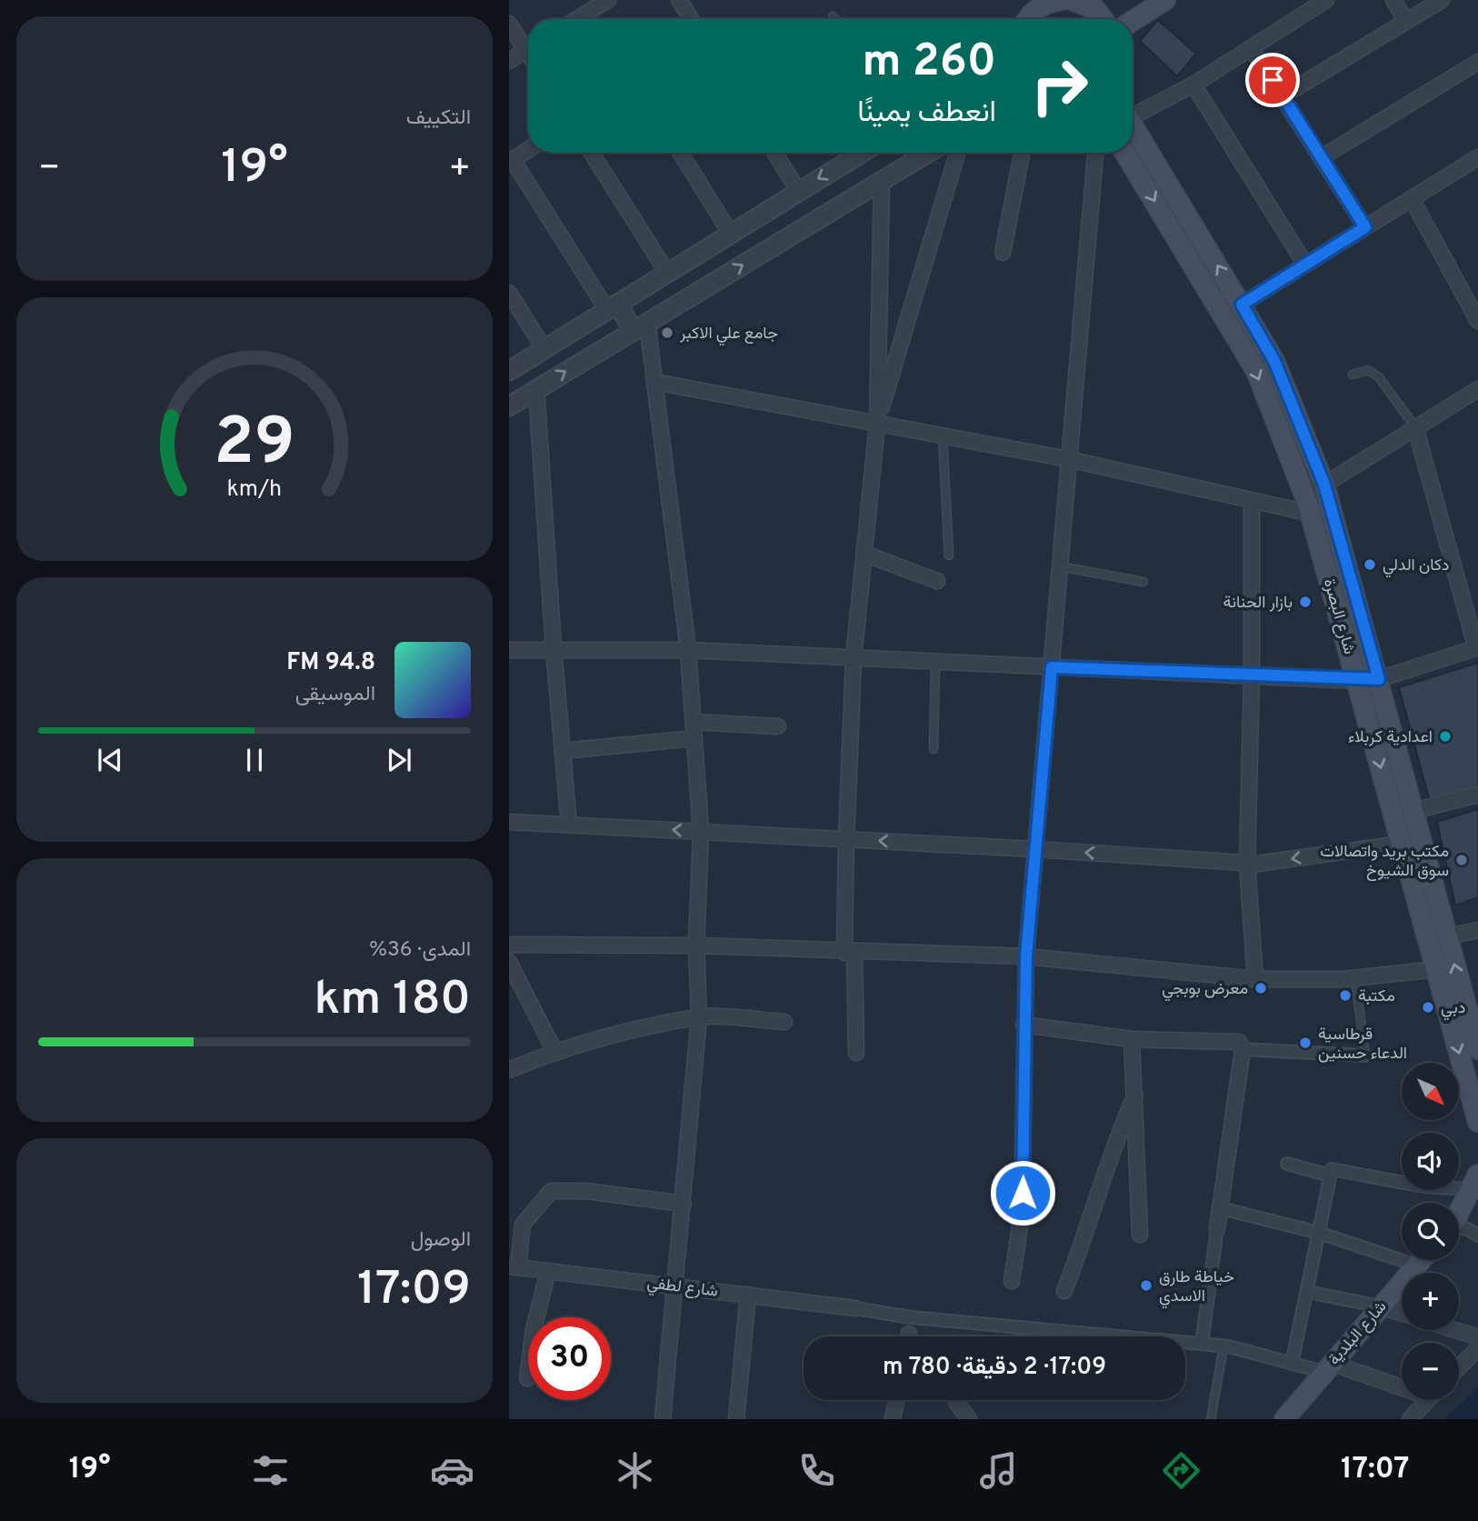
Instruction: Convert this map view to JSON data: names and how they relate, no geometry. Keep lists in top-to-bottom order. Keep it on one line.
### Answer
{"streets":{"main road":["شارع البصرة","شارع البلدية"],"street":["شارع لطفي"]},"places":["جامع علي الاكبر","دكان الدلي","بازار الحنانة","اعدادية كربلاء","مكتب بريد واتصالات سوق الشيوخ","معرض بوبجي","مكتبة","دبي","قرطاسية الدعاء حسنين","خياطة طارق الاسدي"],"north":"bottom right","page":{"tile":["التكييف",["المدى · 36%","180 km"],["الوصول","17:09"]],"turn":["260 m","انعطف يمينًا"],"heat":["−","19°","+"],"song":["94.8 FM","الموسيقى"],"map_buttons":["+","−"],"limit":"30","trip":"17:09 · 2 دقيقة · 780 m","tabs":["17:07","19°"],"gauge":["29","km/h"]}}
